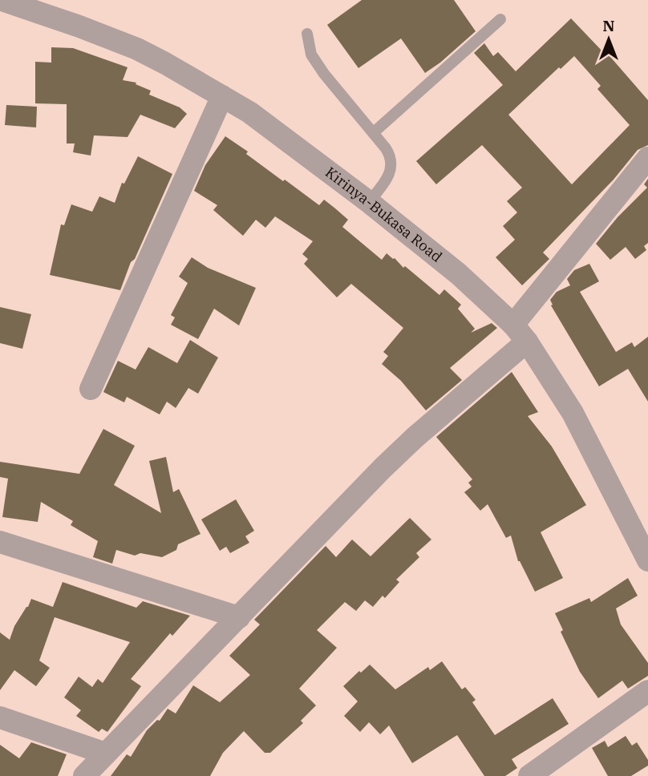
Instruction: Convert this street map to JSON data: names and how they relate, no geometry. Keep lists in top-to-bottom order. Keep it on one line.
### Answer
{"streets":{"street":["Kirinya-Bukasa Road"]},"north":"top"}
